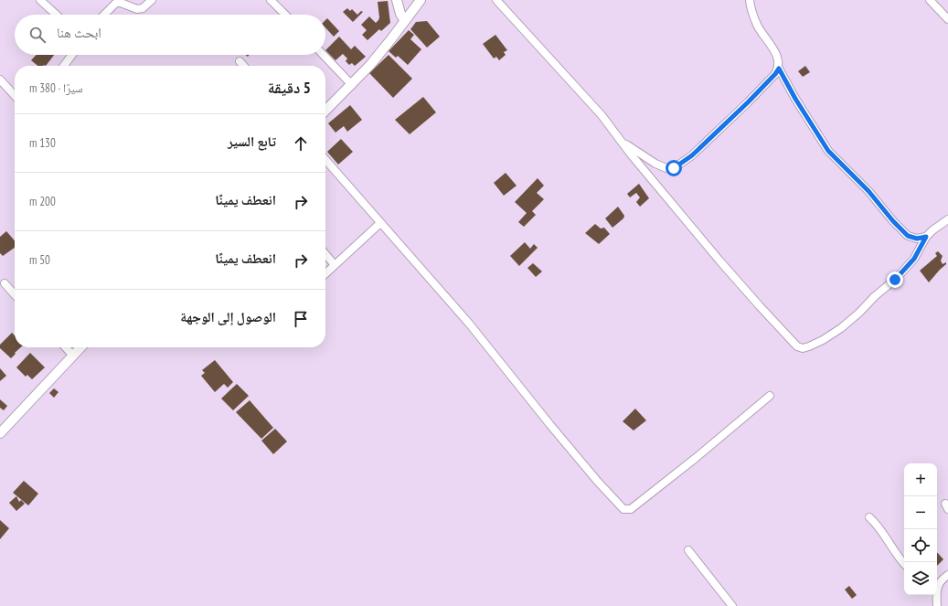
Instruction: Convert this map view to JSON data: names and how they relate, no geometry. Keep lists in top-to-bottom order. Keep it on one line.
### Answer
{"page":{"search":"ابحث هنا","heading":["5 دقيقة","سيرًا · 380 m"],"list":[["تابع السير","130 m"],["انعطف يمينًا","200 m"],["انعطف يمينًا","50 m"],"الوصول إلى الوجهة"],"map_buttons":["+","−"]}}
